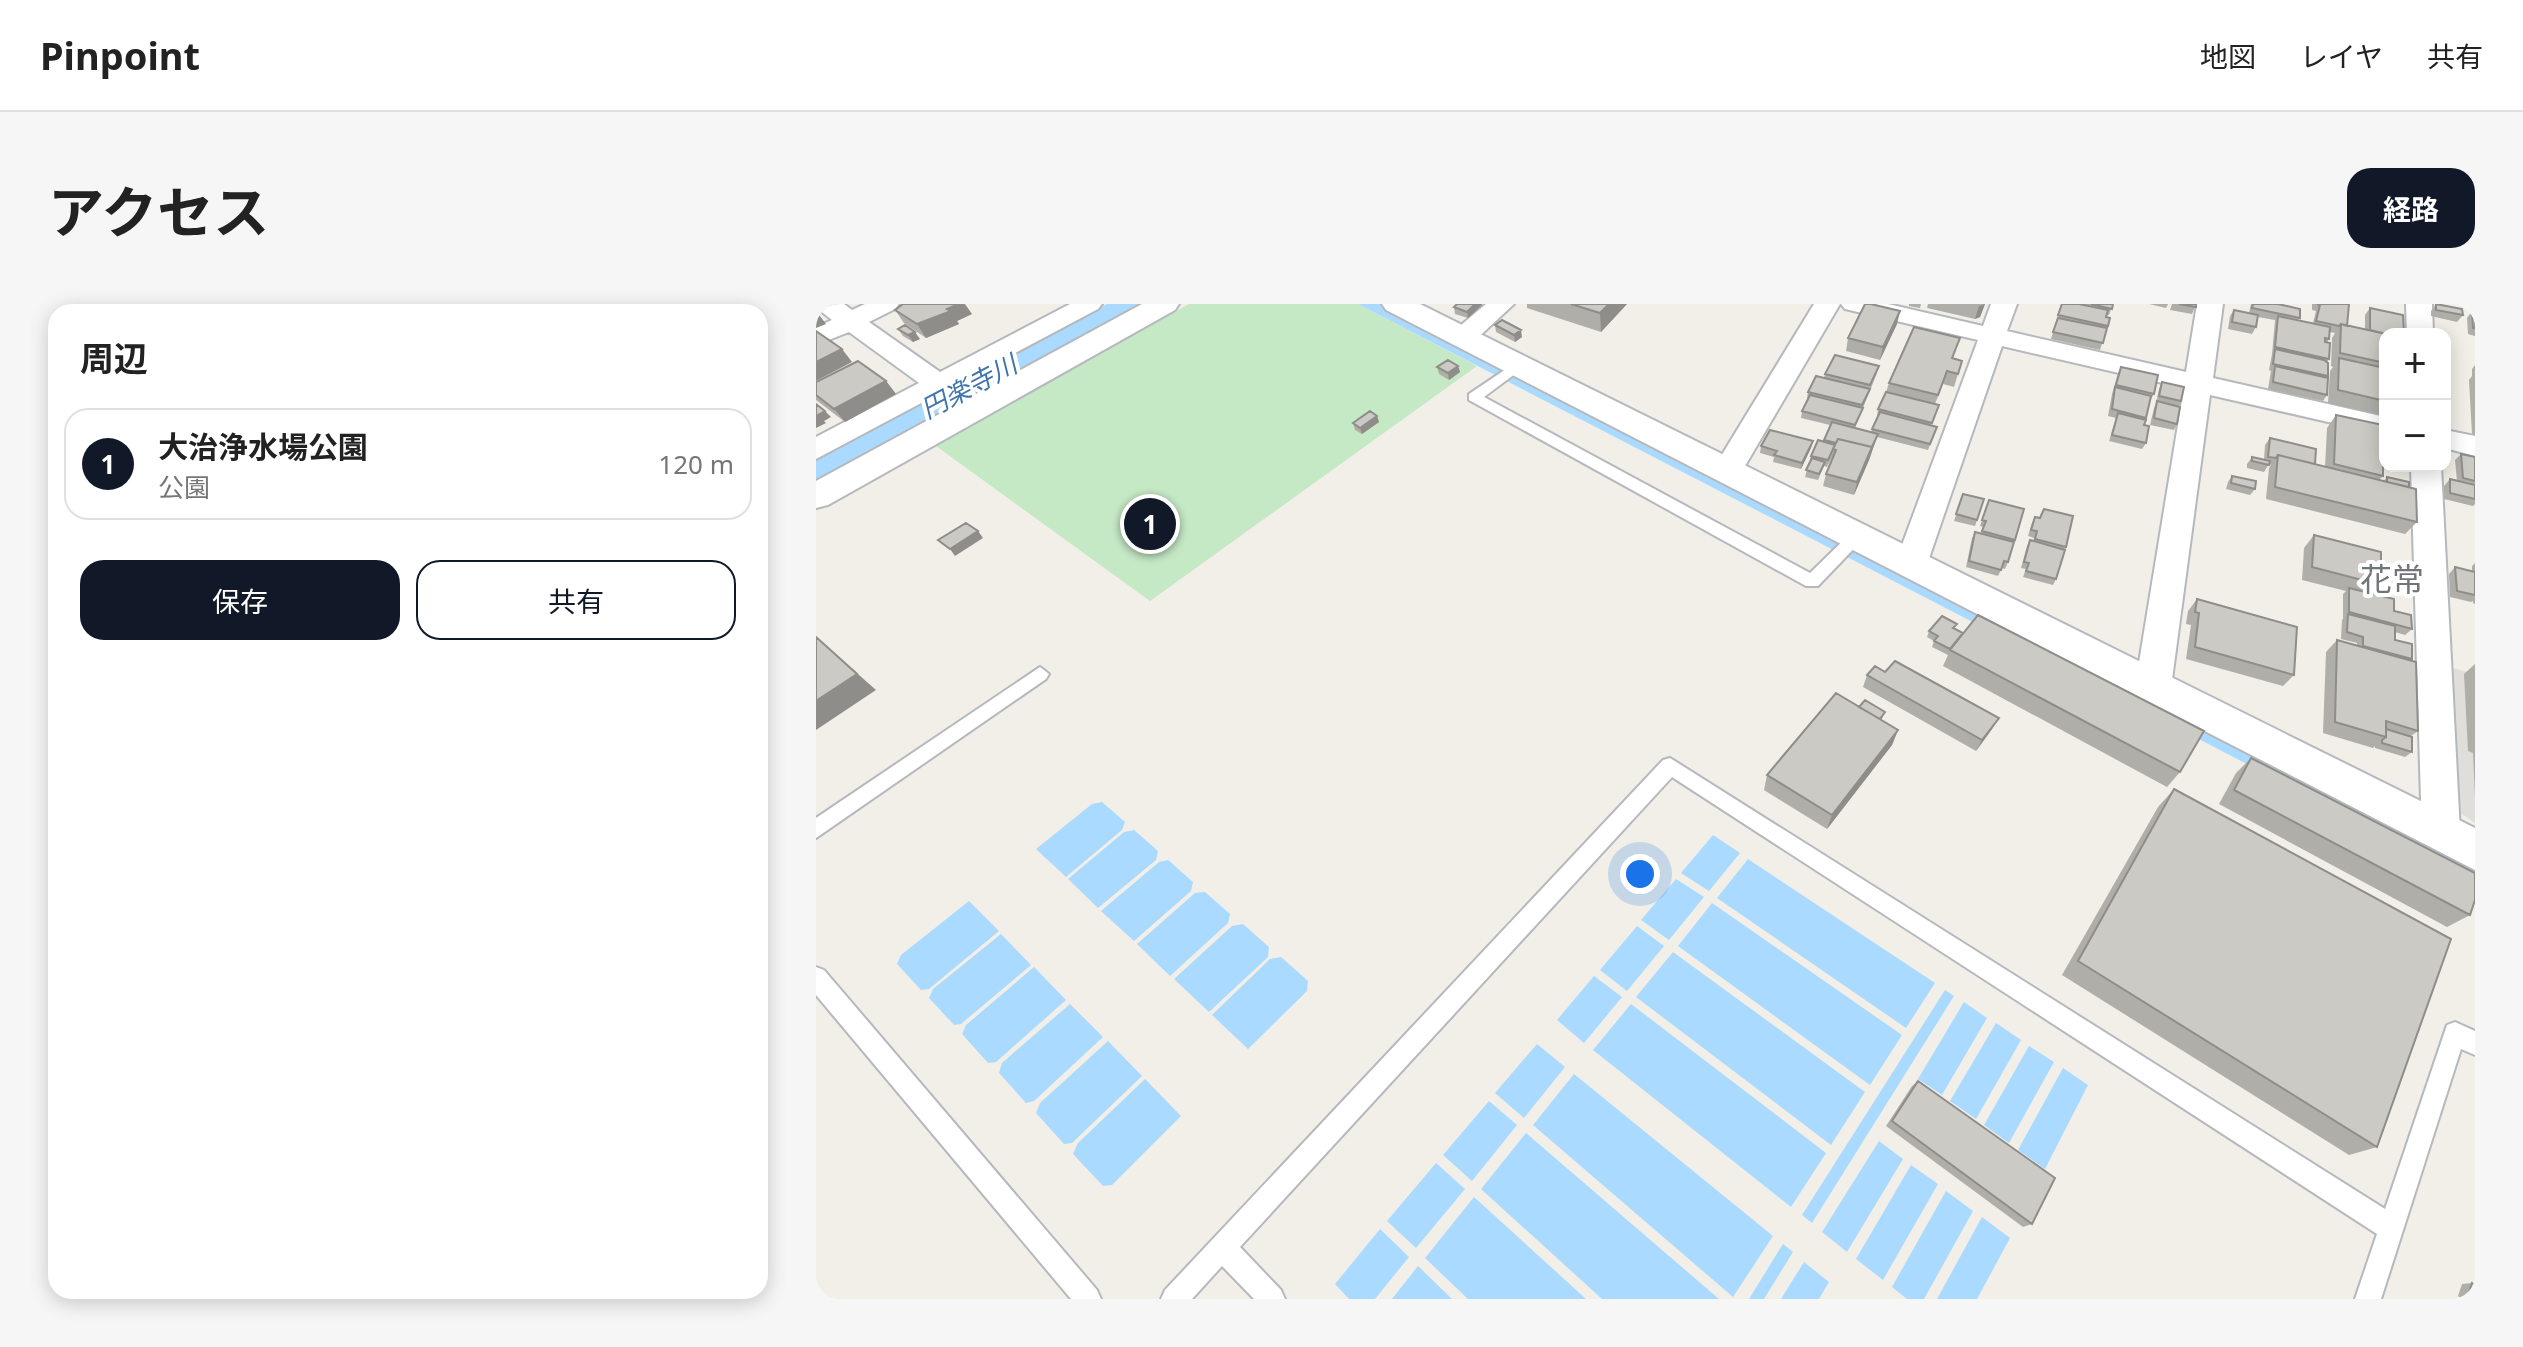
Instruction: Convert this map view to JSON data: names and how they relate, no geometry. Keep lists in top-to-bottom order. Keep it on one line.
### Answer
{"districts":["花常"],"water":["円楽寺川"],"page":{"header":"Pinpoint","nav":["地図","レイヤ","共有"],"title":"アクセス","buttons":["経路",["保存","共有"]],"heading":"周辺","map_buttons":["+","−"],"list":[{"mark":"1","name":"大治浄水場公園","note":"公園","value":"120 m"}],"pins":"1"}}
